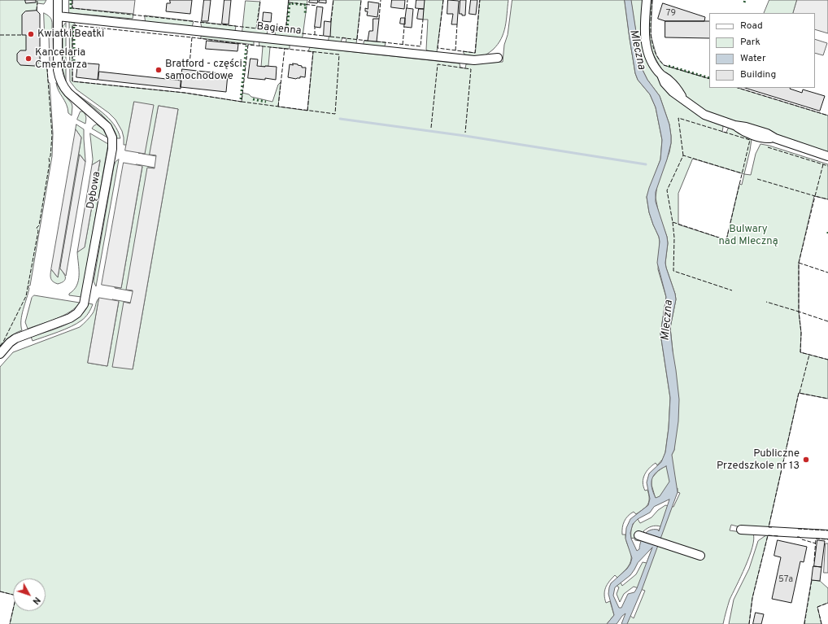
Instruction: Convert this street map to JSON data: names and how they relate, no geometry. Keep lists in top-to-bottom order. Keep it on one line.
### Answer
{"streets":{"street":["Bagienna","Dębowa"]},"crossings":[["Bagienna","Dębowa"]],"water":["Mleczna"],"parks":["Bulwary nad Mleczną"],"places":["Kwiatki Beatki","Kancelaria Cmentarza","Bratford - części samochodowe","Publiczne Przedszkole nr 13"],"house_numbers":["79","57a"],"legend":["Road","Park","Water","Building"],"north":"bottom right"}
